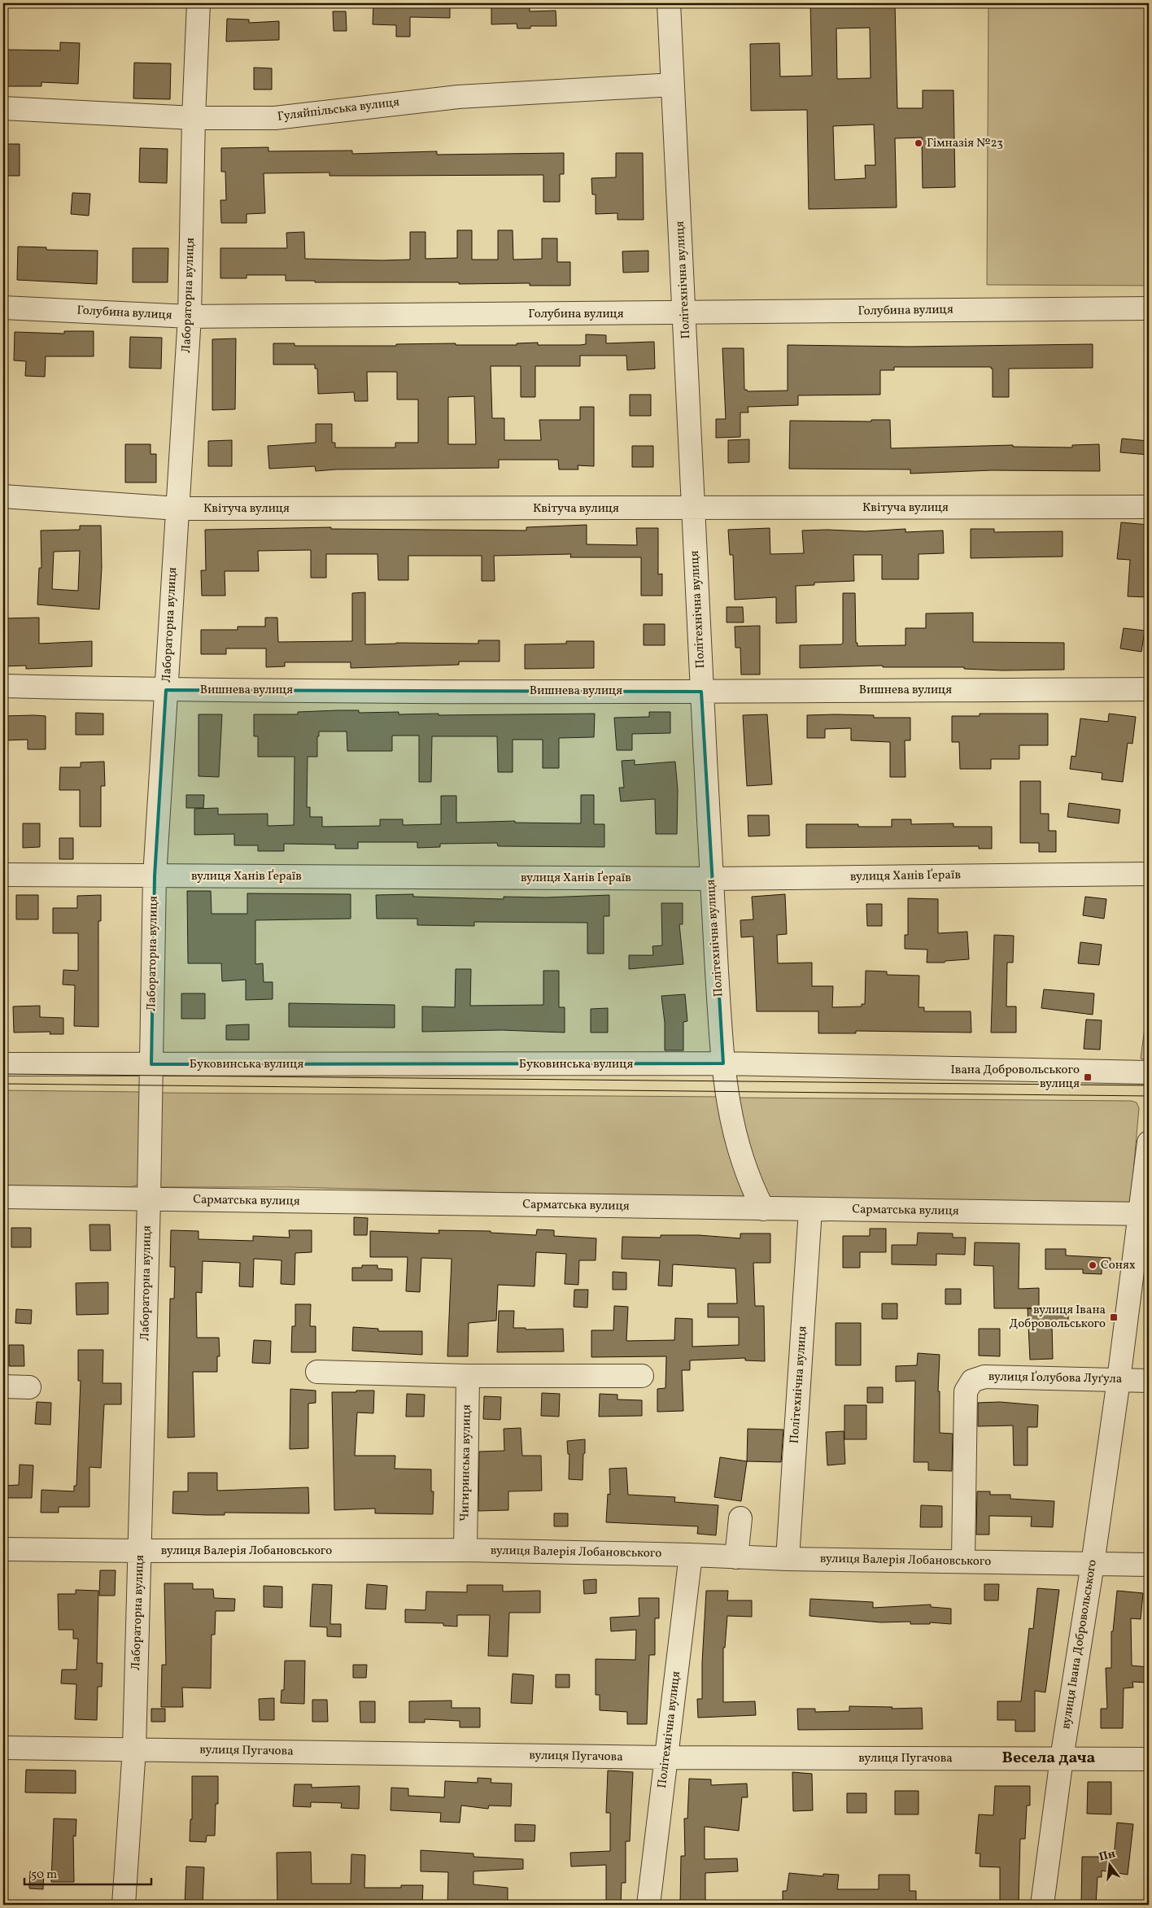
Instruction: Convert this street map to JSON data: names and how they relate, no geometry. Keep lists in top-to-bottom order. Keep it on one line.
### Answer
{"streets":{"street":["Гуляйпільська вулиця","Політехнічна вулиця","Лабораторна вулиця","Голубина вулиця","Квітуча вулиця","Вишнева вулиця","вулиця Ханів Ґераїв","Буковинська вулиця","Сарматська вулиця","вулиця Ґолубова Луґула","Чигиринська вулиця","вулиця Валерія Лобановського","вулиця Івана Добровольського","вулиця Пугачова"]},"crossings":[["Гуляйпільська вулиця","Політехнічна вулиця"],["Гуляйпільська вулиця","Лабораторна вулиця"],["Політехнічна вулиця","Голубина вулиця"],["Політехнічна вулиця","Квітуча вулиця"],["Політехнічна вулиця","Вишнева вулиця"],["Політехнічна вулиця","вулиця Ханів Ґераїв"],["Політехнічна вулиця","Буковинська вулиця"],["Політехнічна вулиця","Сарматська вулиця"],["Політехнічна вулиця","вулиця Валерія Лобановського"],["Політехнічна вулиця","вулиця Пугачова"],["Лабораторна вулиця","Голубина вулиця"],["Лабораторна вулиця","Квітуча вулиця"],["Лабораторна вулиця","Вишнева вулиця"],["Лабораторна вулиця","вулиця Ханів Ґераїв"],["Лабораторна вулиця","Буковинська вулиця"],["Лабораторна вулиця","Сарматська вулиця"],["Лабораторна вулиця","вулиця Валерія Лобановського"],["Лабораторна вулиця","вулиця Пугачова"],["Сарматська вулиця","вулиця Івана Добровольського"],["вулиця Ґолубова Луґула","вулиця Валерія Лобановського"],["вулиця Ґолубова Луґула","вулиця Івана Добровольського"],["Чигиринська вулиця","вулиця Валерія Лобановського"],["вулиця Валерія Лобановського","вулиця Івана Добровольського"],["вулиця Івана Добровольського","вулиця Пугачова"]],"districts":["Весела дача"],"places":{"other":["Гімназія №23","Сонях"],"transit":["Івана Добровольського вулиця","вулиця Івана Добровольського"]},"scale_bar":"50 m","north":"top"}
